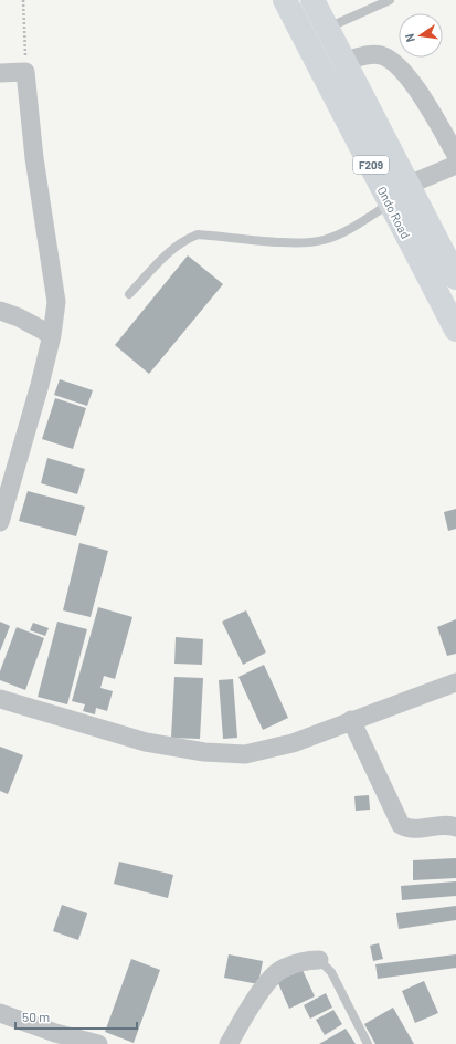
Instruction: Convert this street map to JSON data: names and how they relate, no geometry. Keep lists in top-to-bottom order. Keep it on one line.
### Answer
{"streets":{"main road":["F209","Ondo Road"]},"scale_bar":"50 m","north":"left"}
